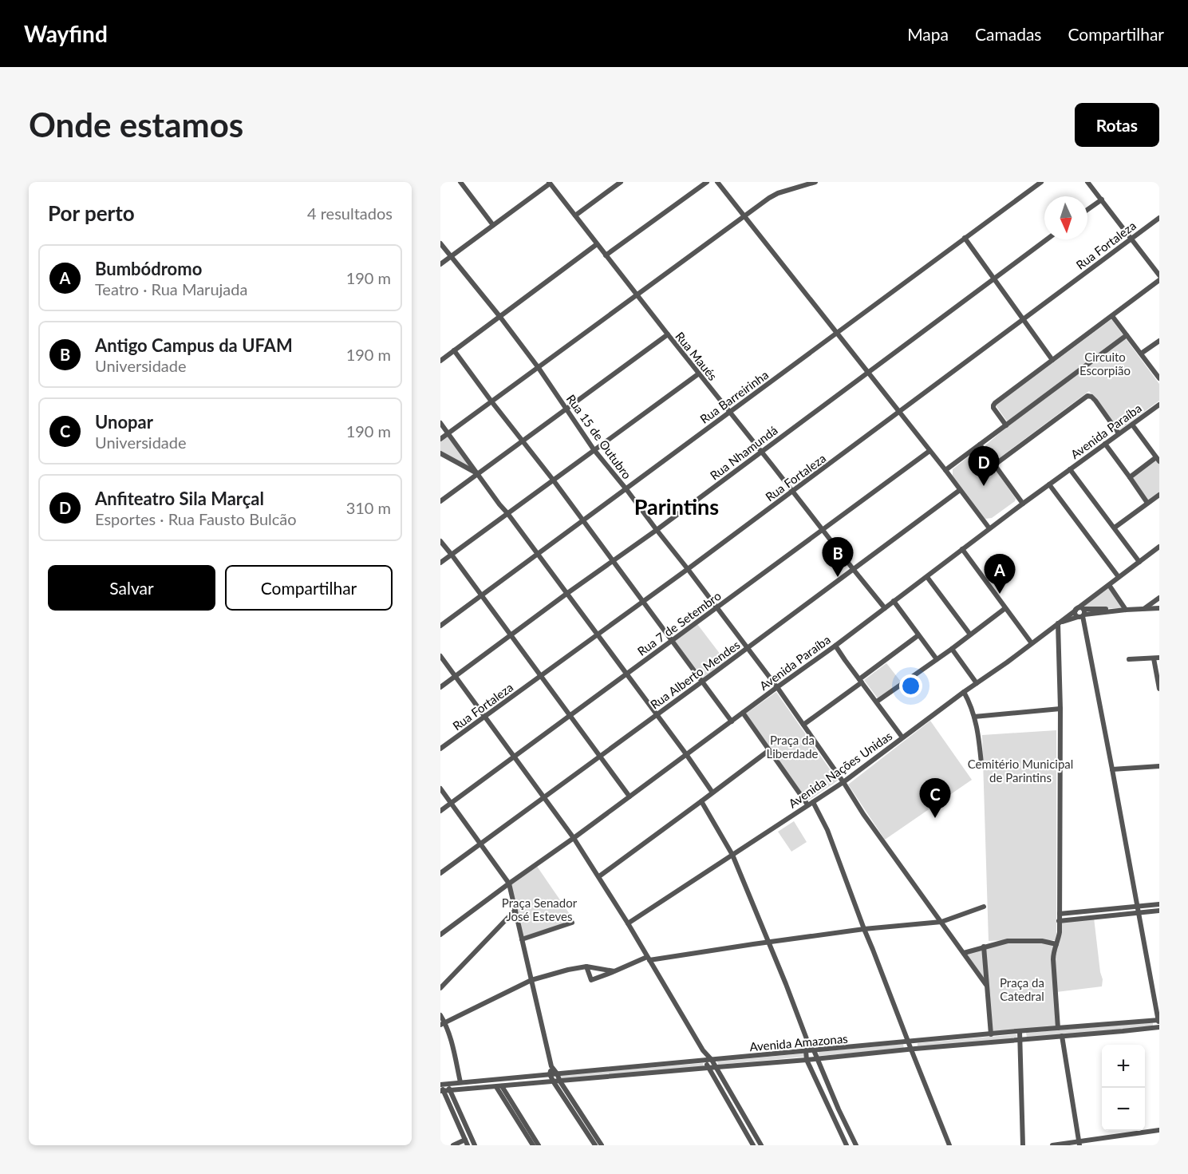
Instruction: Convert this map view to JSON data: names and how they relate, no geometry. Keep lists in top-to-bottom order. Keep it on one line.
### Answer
{"streets":{"street":["Rua Fortaleza","Rua Maués","Rua Barreirinha","Avenida Paraíba","Rua 15 de Outubro","Rua Nhamundá","Rua 7 de Setembro","Rua Alberto Mendes","Avenida Nações Unidas","Avenida Amazonas"]},"crossings":[["Rua Fortaleza","Rua Maués"],["Rua Fortaleza","Rua 15 de Outubro"],["Rua Maués","Rua Barreirinha"],["Rua Maués","Avenida Paraíba"],["Rua Maués","Rua Nhamundá"],["Rua Maués","Rua 7 de Setembro"],["Rua Maués","Rua Alberto Mendes"],["Rua Barreirinha","Rua 15 de Outubro"],["Avenida Paraíba","Rua 15 de Outubro"],["Rua 15 de Outubro","Rua Nhamundá"],["Rua 15 de Outubro","Rua 7 de Setembro"],["Rua 15 de Outubro","Rua Alberto Mendes"],["Rua 15 de Outubro","Avenida Nações Unidas"]],"districts":["Parintins"],"parks":["Circuito Escorpião","Praça da Liberdade","Cemitério Municipal de Parintins","Praça Senador José Esteves","Praça da Catedral"],"north":"bottom","page":{"header":"Wayfind","nav":["Mapa","Camadas","Compartilhar"],"buttons":["Rotas",["Salvar","Compartilhar"]],"title":"Onde estamos","heading":["Por perto","4 resultados"],"list":[{"mark":"A","name":"Bumbódromo","note":"Teatro · Rua Marujada","value":"190 m"},{"mark":"B","name":"Antigo Campus da UFAM","note":"Universidade","value":"190 m"},{"mark":"C","name":"Unopar","note":"Universidade","value":"190 m"},{"mark":"D","name":"Anfiteatro Sila Marçal","note":"Esportes · Rua Fausto Bulcão","value":"310 m"}],"pins":["D","B","A","C"],"map_buttons":["+","−"]}}
